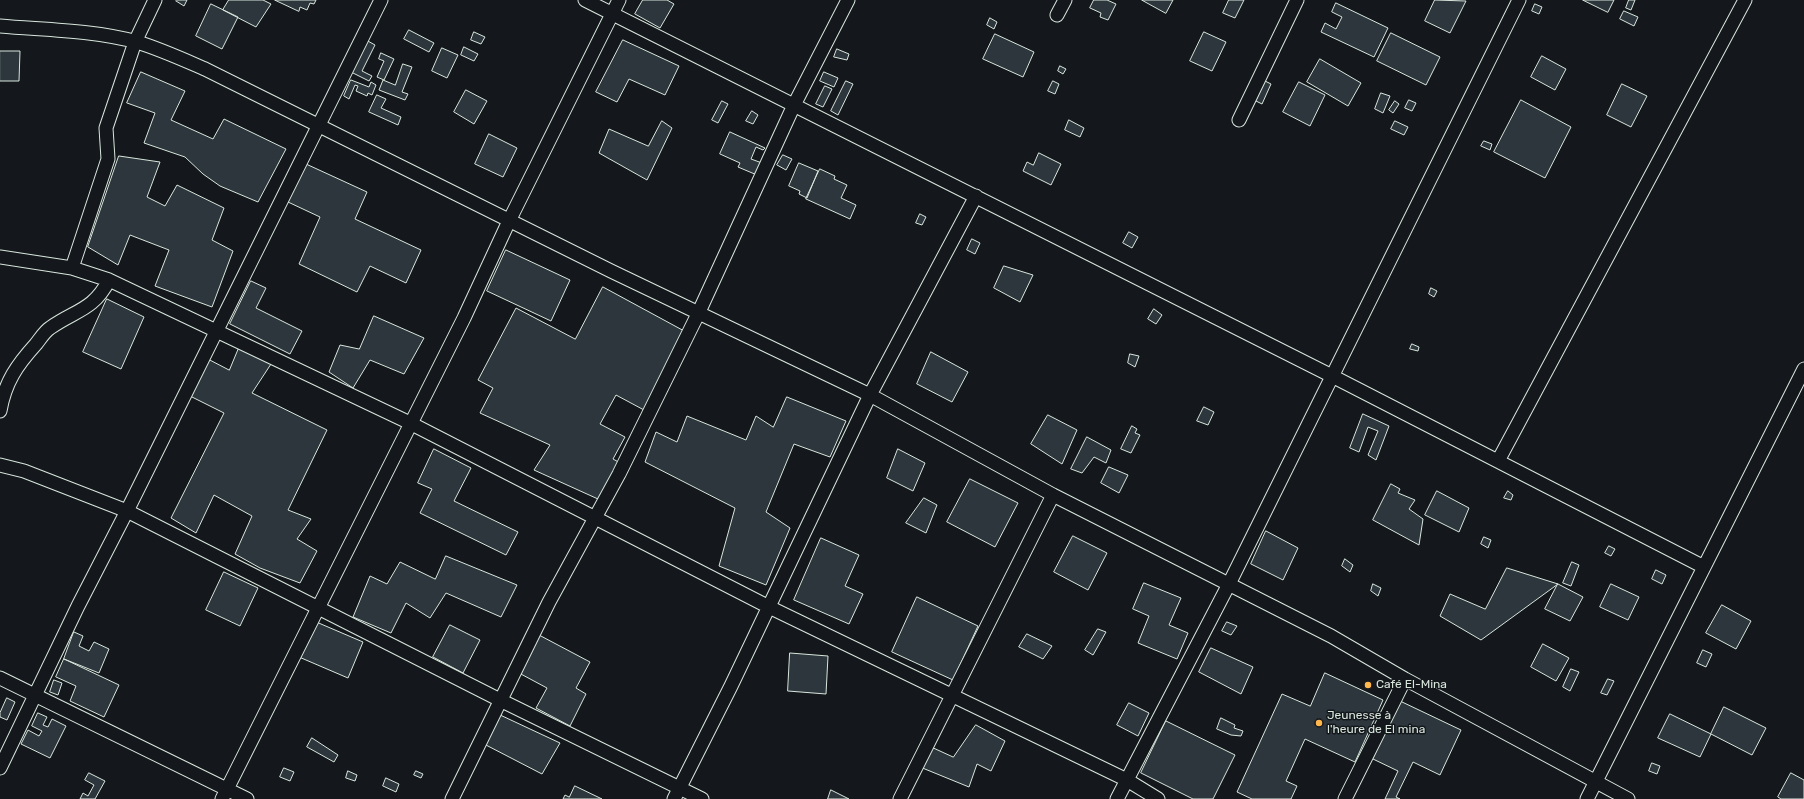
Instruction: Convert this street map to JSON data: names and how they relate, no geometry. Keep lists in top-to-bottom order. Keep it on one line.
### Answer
{"places":["Café El-Mina","Jeunesse à l'heure de El mina"]}
